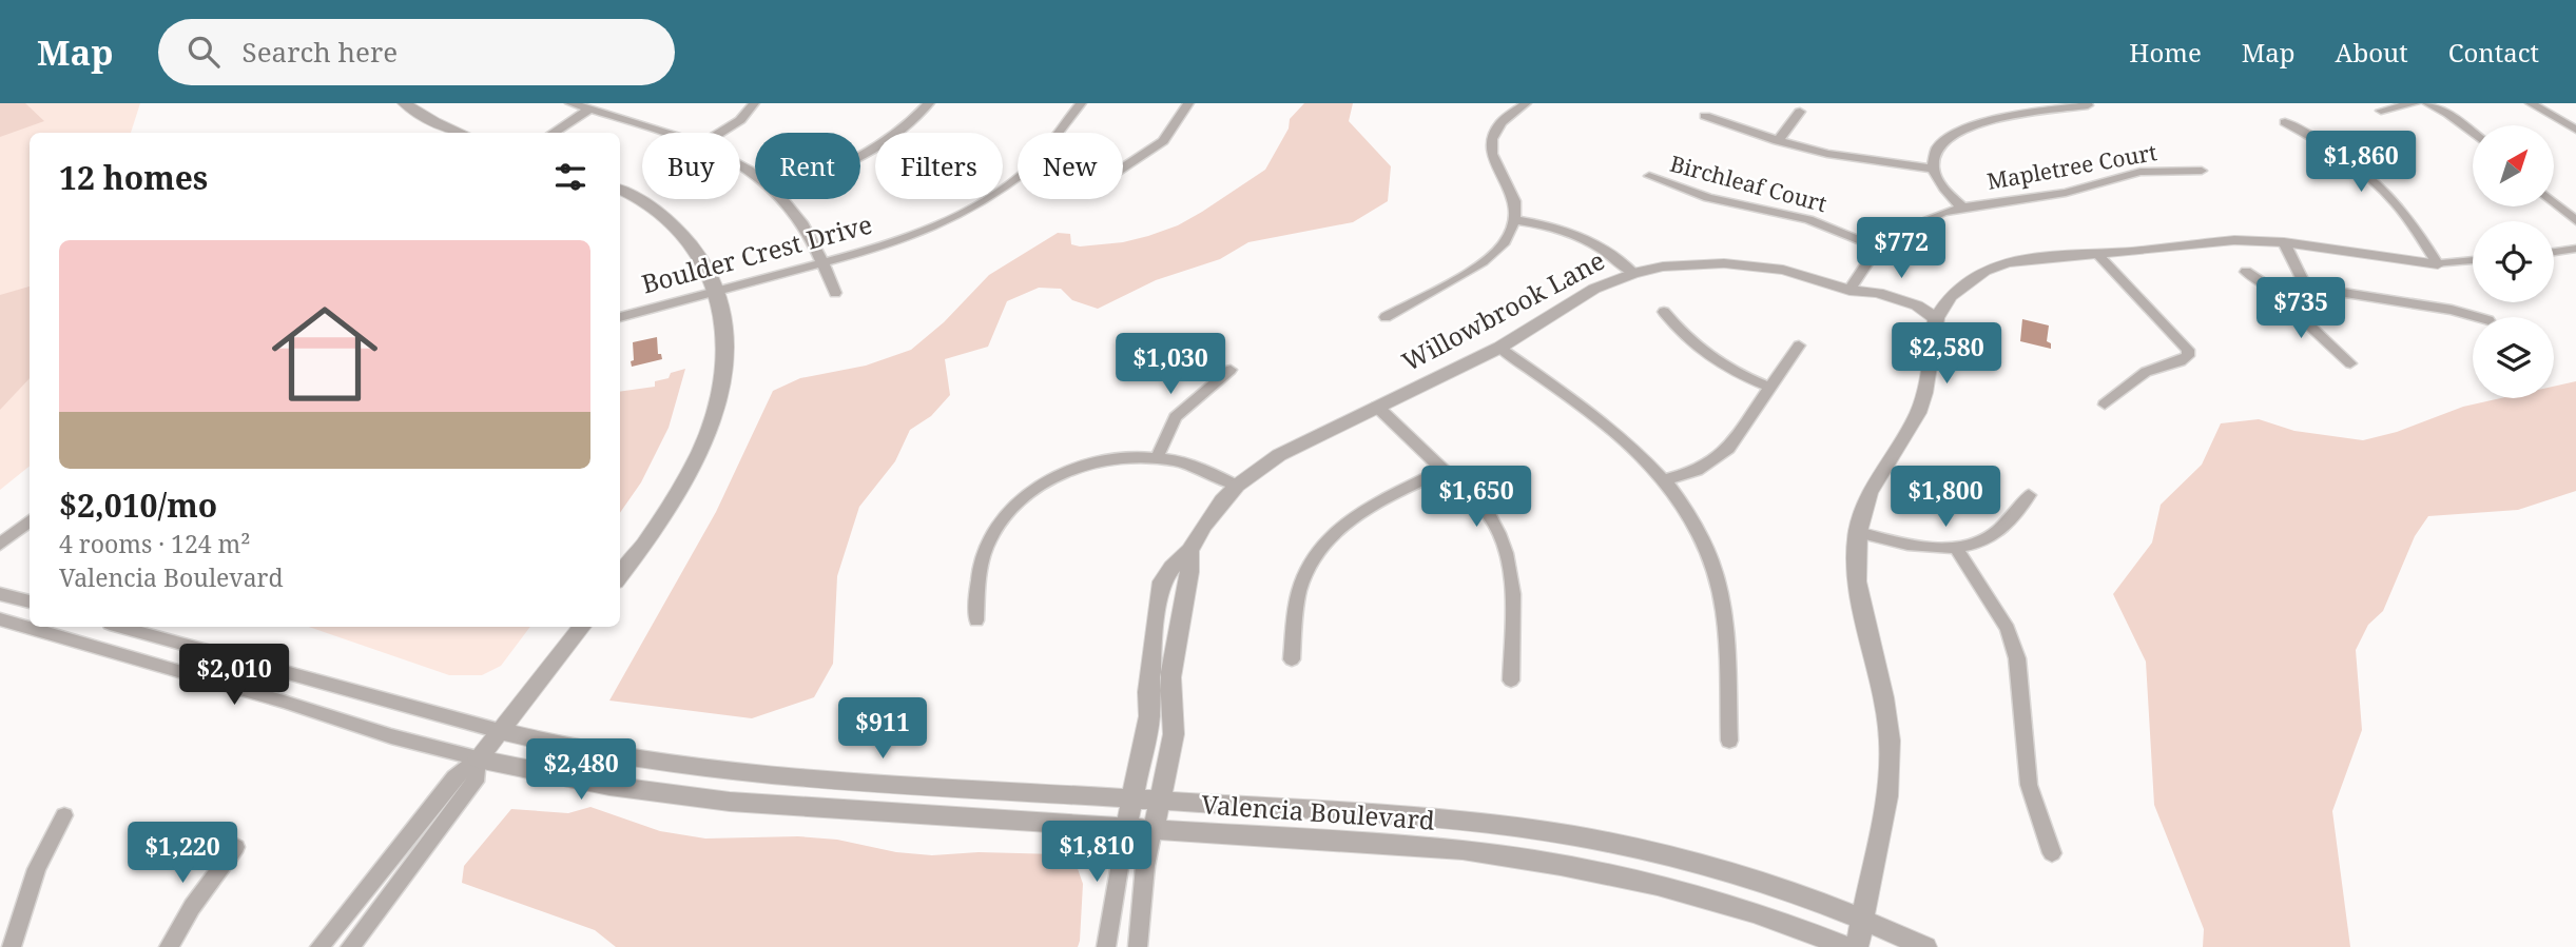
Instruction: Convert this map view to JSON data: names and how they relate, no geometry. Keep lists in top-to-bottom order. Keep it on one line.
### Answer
{"streets":{"street":["Mapletree Court","Birchleaf Court","Boulder Crest Drive","Willowbrook Lane","Valencia Boulevard"]},"crossings":[["Mapletree Court","Birchleaf Court"],["Mapletree Court","Willowbrook Lane"],["Willowbrook Lane","Valencia Boulevard"]],"north":"top right","page":{"header":"Map","search":"Search here","nav":["Home","Map","About","Contact"],"price":["$1,860","$772","$735","$2,580","$1,030","$1,650","$1,800","$2,010","$911","$2,480","$1,810","$1,220"],"chip":["Buy","Rent","Filters","New"],"heading":"12 homes","list":[{"name":"$2,010/mo","note":"4 rooms · 124 m² · Valencia Boulevard"}]}}
